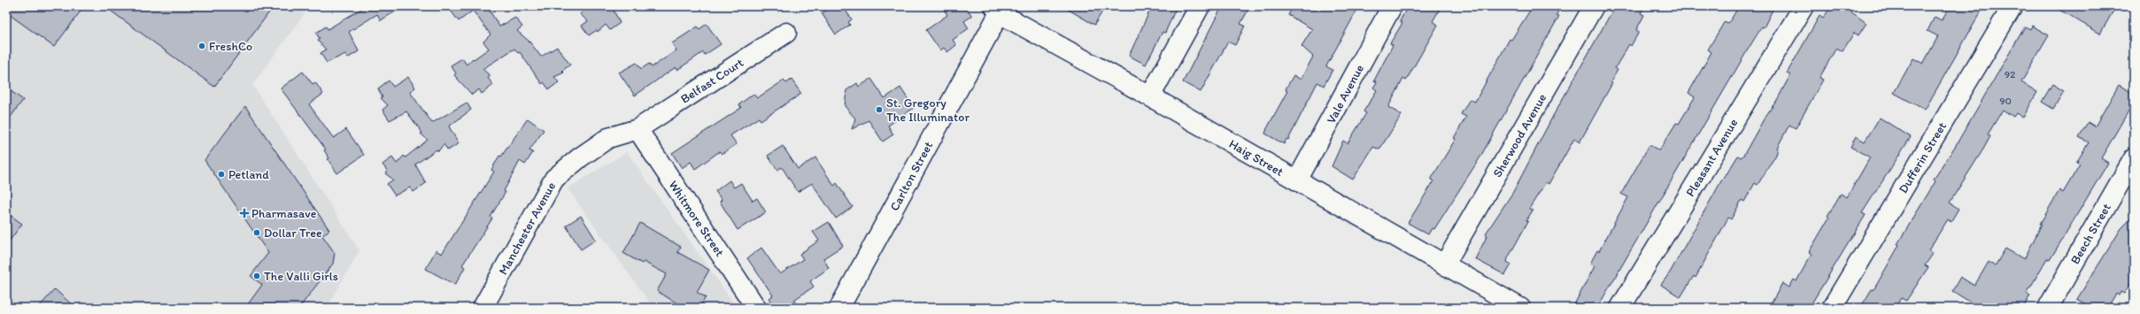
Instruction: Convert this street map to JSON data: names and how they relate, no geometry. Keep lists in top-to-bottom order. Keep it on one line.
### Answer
{"streets":{"street":["Belfast Court","Vale Avenue","Sherwood Avenue","Haig Street","Pleasant Avenue","Dufferin Street","Carlton Street","Whitmore Street","Manchester Avenue","Beech Street"]},"crossings":[["Belfast Court","Whitmore Street"],["Belfast Court","Manchester Avenue"],["Vale Avenue","Haig Street"],["Sherwood Avenue","Haig Street"],["Haig Street","Carlton Street"],["Whitmore Street","Manchester Avenue"]],"places":{"other":["FreshCo","St. Gregory The Illuminator","Petland","Dollar Tree","The Valli Girls"],"health":["Pharmasave"]},"house_numbers":["92","90"]}
